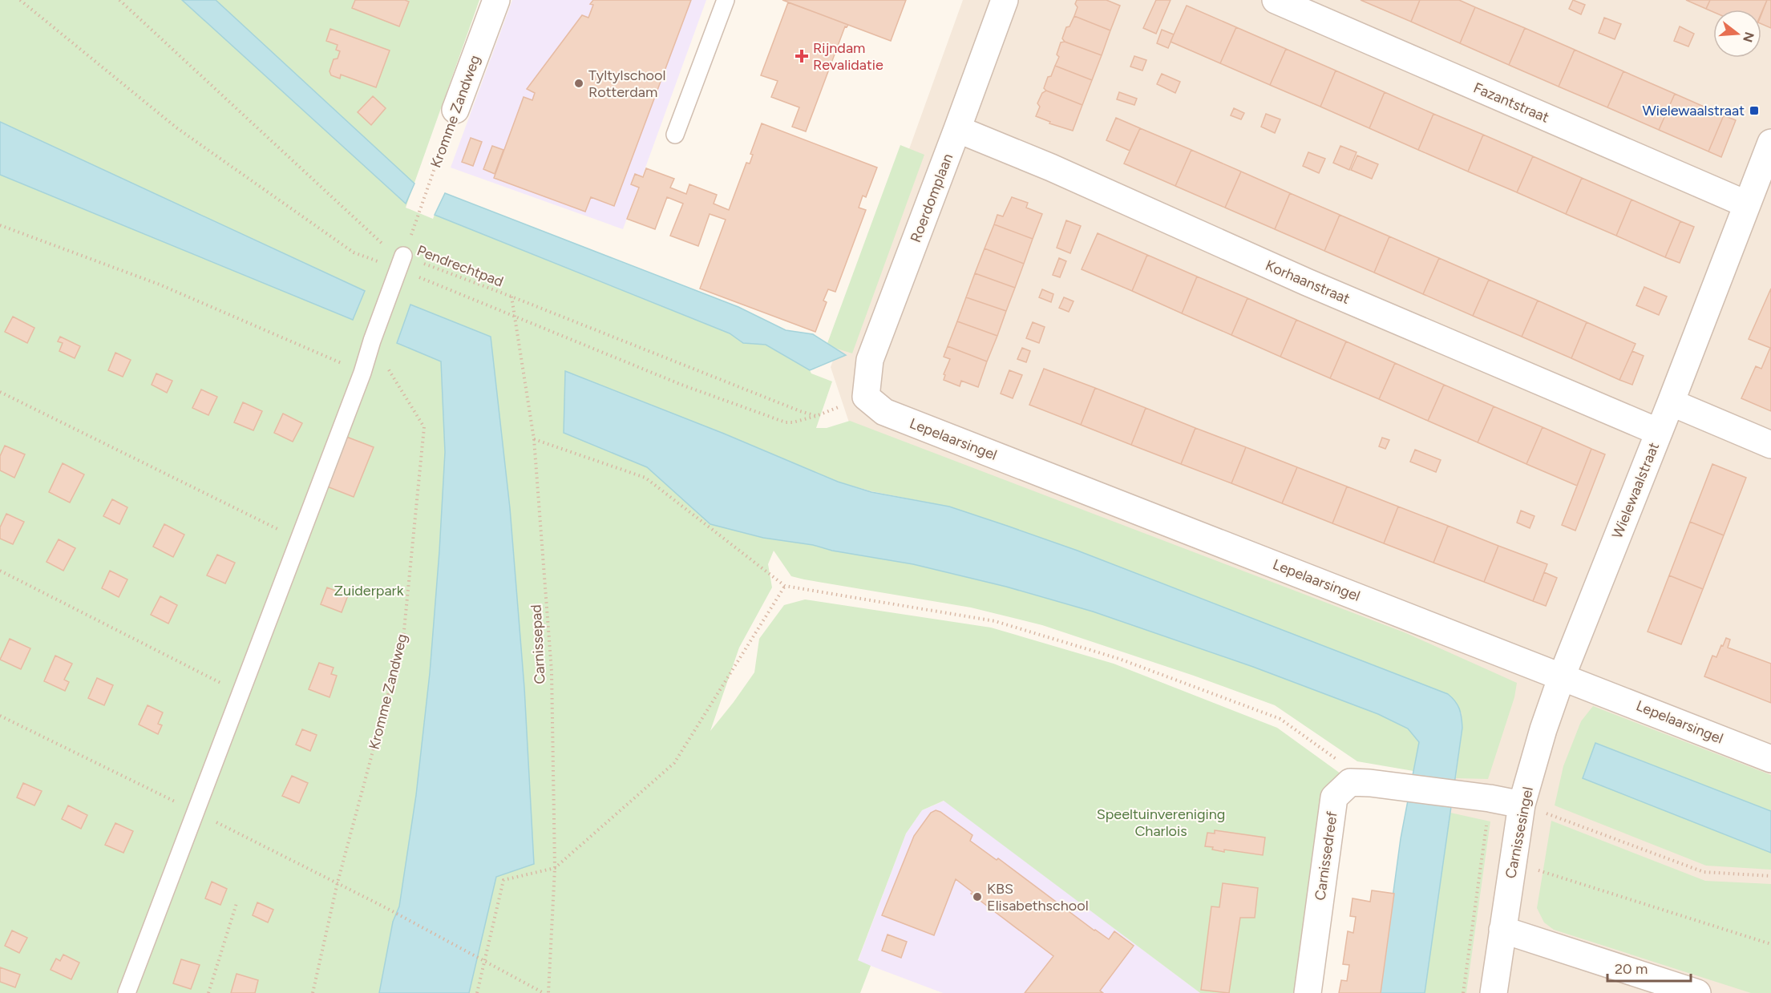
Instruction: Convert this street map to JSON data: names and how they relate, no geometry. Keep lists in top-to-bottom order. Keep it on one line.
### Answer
{"streets":{"street":["Fazantstraat","Kromme Zandweg","Roerdomplaan","Korhaanstraat","Lepelaarsingel","Wielewaalstraat","Carnissesingel","Carnissedreef"],"path":["Pendrechtpad","Carnissepad"]},"crossings":[["Fazantstraat","Wielewaalstraat"],["Roerdomplaan","Korhaanstraat"],["Roerdomplaan","Lepelaarsingel"],["Pendrechtpad","Carnissepad"],["Korhaanstraat","Wielewaalstraat"],["Lepelaarsingel","Wielewaalstraat"],["Lepelaarsingel","Carnissesingel"],["Wielewaalstraat","Carnissesingel"],["Carnissesingel","Carnissedreef"]],"parks":["Zuiderpark","Speeltuinvereniging Charlois"],"places":{"health":["Rijndam Revalidatie"],"other":["Tyltylschool Rotterdam","KBS Elisabethschool"],"transit":["Wielewaalstraat"]},"scale_bar":"20 m","north":"right"}
